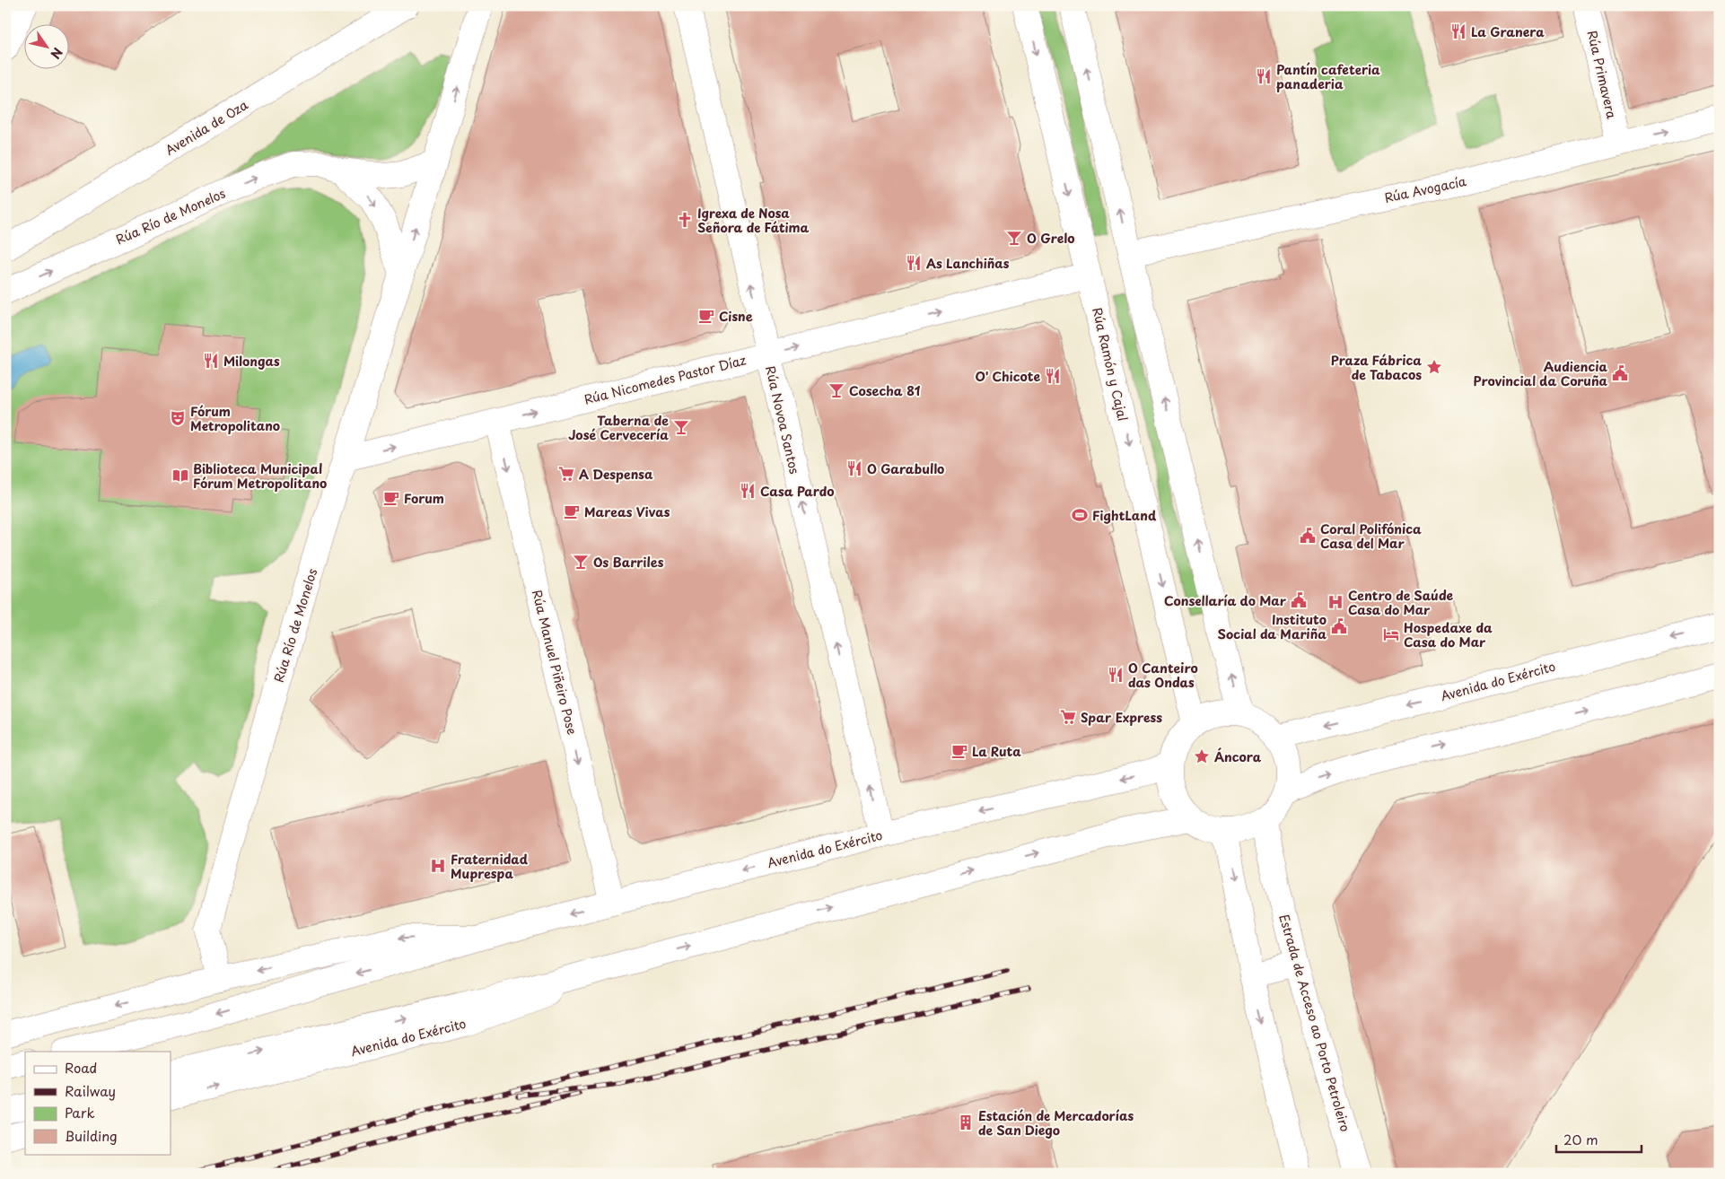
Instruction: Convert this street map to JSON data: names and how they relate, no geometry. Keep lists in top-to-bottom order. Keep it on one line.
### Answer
{"streets":{"street":["Rúa Primavera","Avenida de Oza","Rúa Avogacía","Rúa Río de Monelos","Rúa Ramón y Cajal","Rúa Nicomedes Pastor Díaz","Rúa Novoa Santos","Rúa Manuel Piñeiro Pose","Avenida do Exército","Estrada de Acceso ao Porto Petroleiro"]},"crossings":[["Rúa Primavera","Rúa Avogacía"],["Rúa Río de Monelos","Rúa Nicomedes Pastor Díaz"],["Rúa Río de Monelos","Avenida do Exército"],["Rúa Ramón y Cajal","Rúa Nicomedes Pastor Díaz"],["Rúa Ramón y Cajal","Avenida do Exército"],["Rúa Ramón y Cajal","Estrada de Acceso ao Porto Petroleiro"],["Rúa Nicomedes Pastor Díaz","Rúa Novoa Santos"],["Rúa Nicomedes Pastor Díaz","Rúa Manuel Piñeiro Pose"],["Rúa Novoa Santos","Avenida do Exército"],["Rúa Manuel Piñeiro Pose","Avenida do Exército"],["Avenida do Exército","Estrada de Acceso ao Porto Petroleiro"]],"one_way":["Rúa Nicomedes Pastor Díaz","Rúa Novoa Santos","Rúa Manuel Piñeiro Pose"],"places":{"restaurant":["La Granera","Pantín cafeteria panaderia","As Lanchiñas","Milongas","O' Chicote","O Garabullo","Casa Pardo","O Canteiro das Ondas"],"church":["Igrexa de Nosa Señora de Fátima"],"bar":["O Grelo","Cosecha 81","Taberna de José Cervecería","Os Barriles"],"cafe":["Cisne","Forum","Mareas Vivas","La Ruta"],"place":["Praza Fábrica de Tabacos","Áncora"],"public building":["Audiencia Provincial da Coruña","Coral Polifónica Casa del Mar","Consellaría do Mar","Instituto Social da Mariña"],"theatre":["Fórum Metropolitano"],"supermarket":["A Despensa","Spar Express"],"library":["Biblioteca Municipal Fórum Metropolitano"],"sports":["FightLand"],"hospital":["Centro de Saúde Casa do Mar","Fraternidad Muprespa"],"hotel":["Hospedaxe da Casa do Mar"],"building":["Estación de Mercadorías de San Diego"]},"legend":["Road","Railway","Park","Building"],"scale_bar":"20 m","north":"bottom right"}
